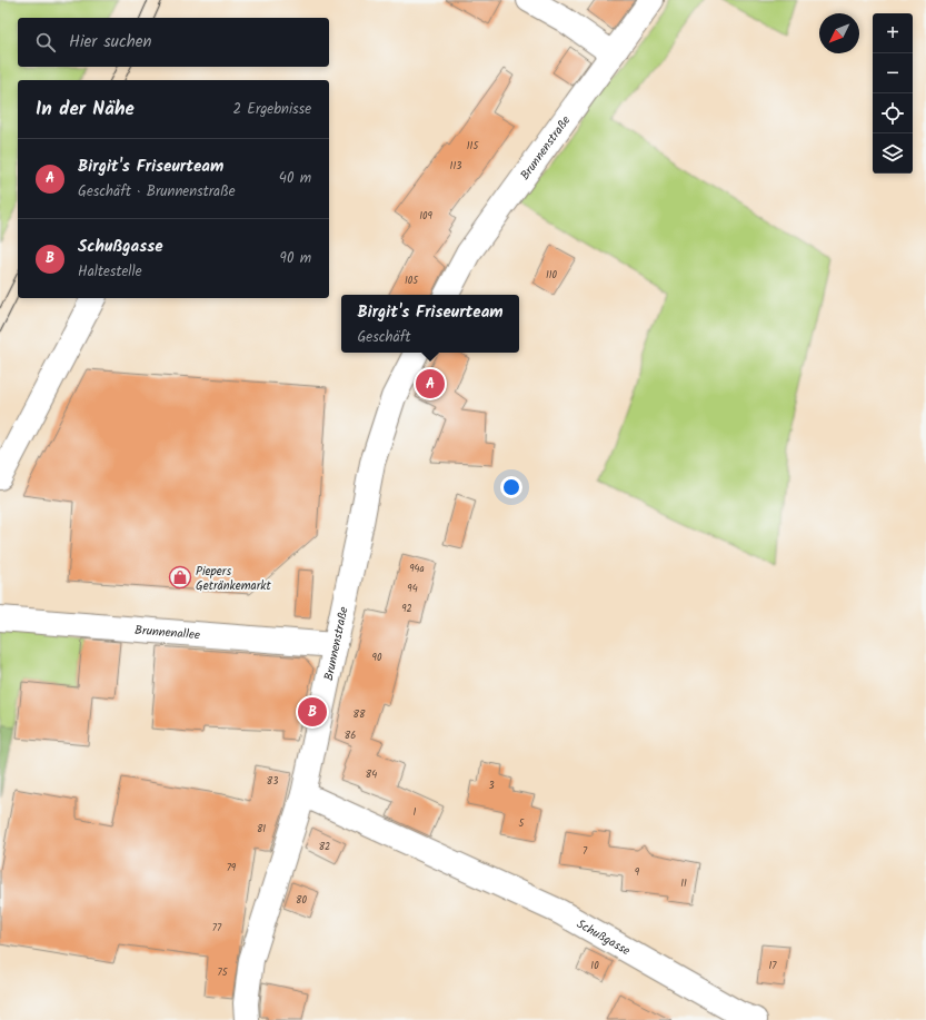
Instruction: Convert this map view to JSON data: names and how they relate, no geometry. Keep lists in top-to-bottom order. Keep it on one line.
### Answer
{"streets":{"street":["Brunnenstraße","Brunnenallee","Schußgasse"]},"crossings":[["Brunnenstraße","Brunnenallee"],["Brunnenstraße","Schußgasse"]],"places":{"shop":["Piepers Getränkemarkt"]},"house_numbers":["115","113","109","110","105","94a","94","92","90","88","86","84","83","3","1","5","81","82","7","79","9","11","80","77","10","17","75"],"north":"bottom left","page":{"map_buttons":["+","−"],"search":"Hier suchen","heading":["In der Nähe","2 Ergebnisse"],"list":[{"mark":"A","name":"Birgit's Friseurteam","note":"Geschäft · Brunnenstraße","value":"40 m"},{"mark":"B","name":"Schußgasse","note":"Haltestelle","value":"90 m"}],"popup":["Birgit's Friseurteam","Geschäft"],"pins":["A","B"]}}
